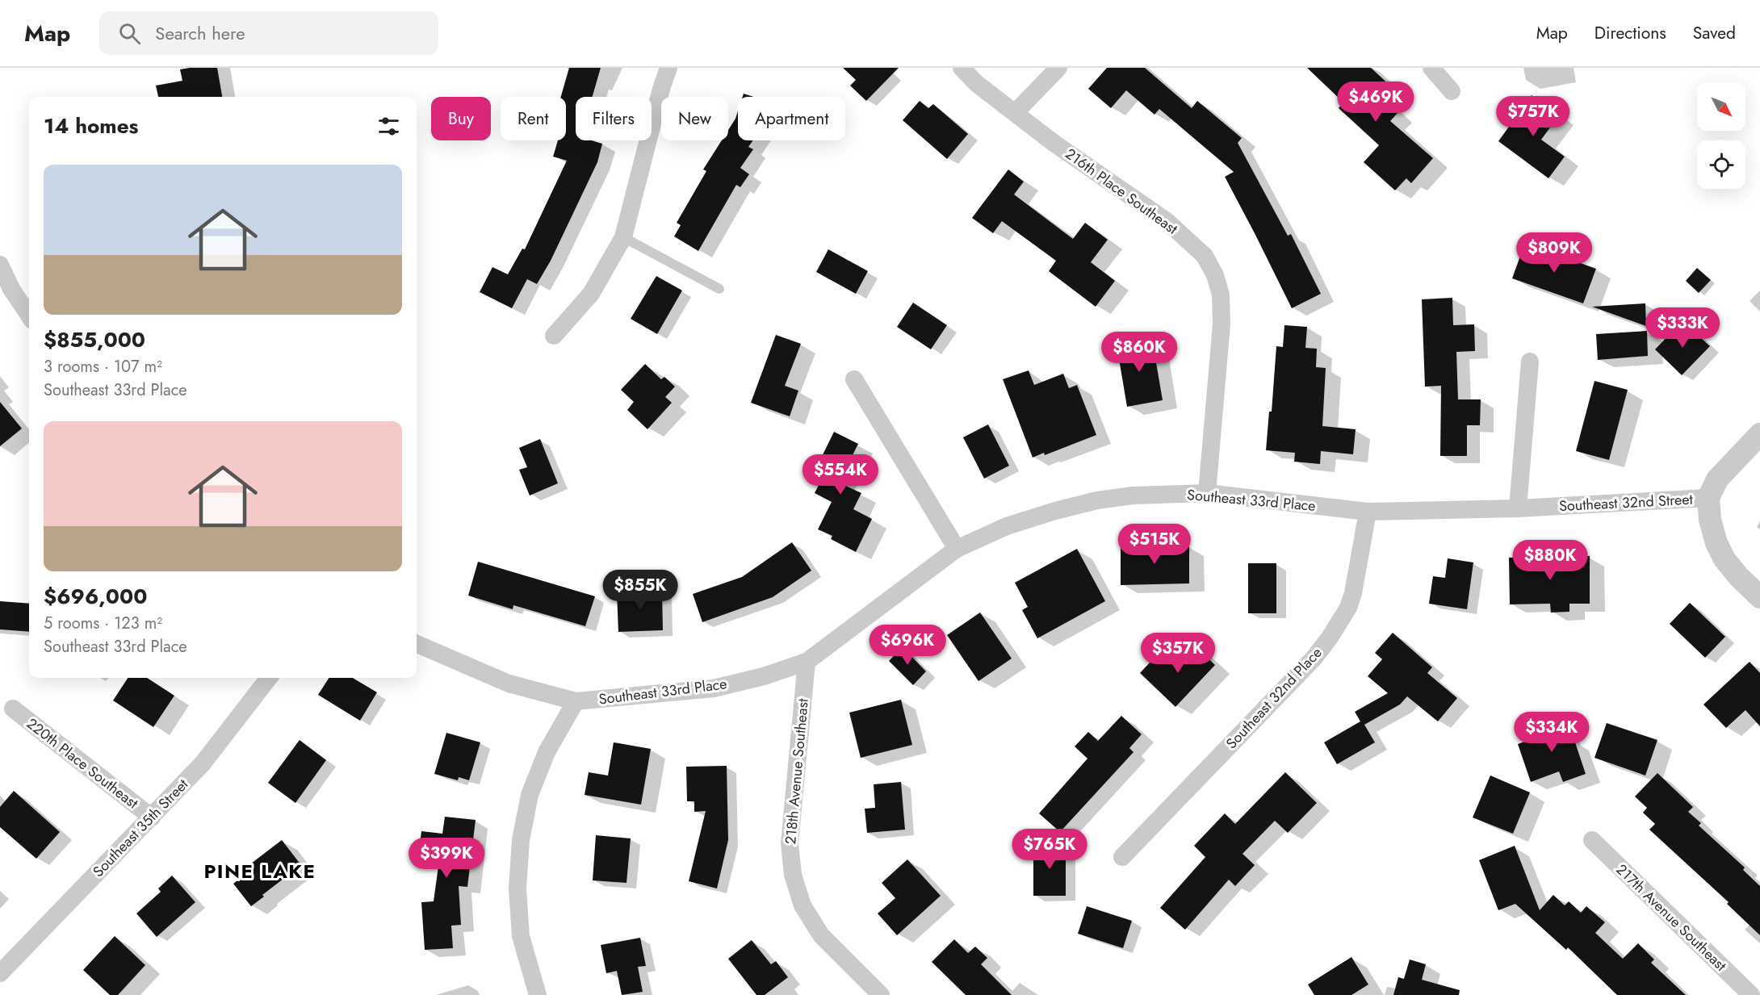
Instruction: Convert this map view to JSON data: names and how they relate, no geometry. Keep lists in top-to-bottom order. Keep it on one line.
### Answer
{"streets":{"street":["216th Place Southeast","Southeast 33rd Place","Southeast 32nd Street","Southeast 32nd Place","220th Place Southeast","218th Avenue Southeast","Southeast 35th Street","217th Avenue Southeast"]},"crossings":[["216th Place Southeast","Southeast 33rd Place"],["Southeast 33rd Place","Southeast 32nd Place"],["Southeast 33rd Place","218th Avenue Southeast"],["220th Place Southeast","Southeast 35th Street"]],"districts":["PINE LAKE"],"north":"bottom right","page":{"header":"Map","search":"Search here","nav":["Map","Directions","Saved"],"price":["$469K","$757K","$809K","$333K","$860K","$554K","$515K","$880K","$855K","$696K","$357K","$334K","$765K","$399K"],"chip":["Buy","Rent","Filters","New","Apartment"],"heading":"14 homes","list":[{"name":"$855,000","note":"3 rooms · 107 m² · Southeast 33rd Place"},{"name":"$696,000","note":"5 rooms · 123 m² · Southeast 33rd Place"}]}}
